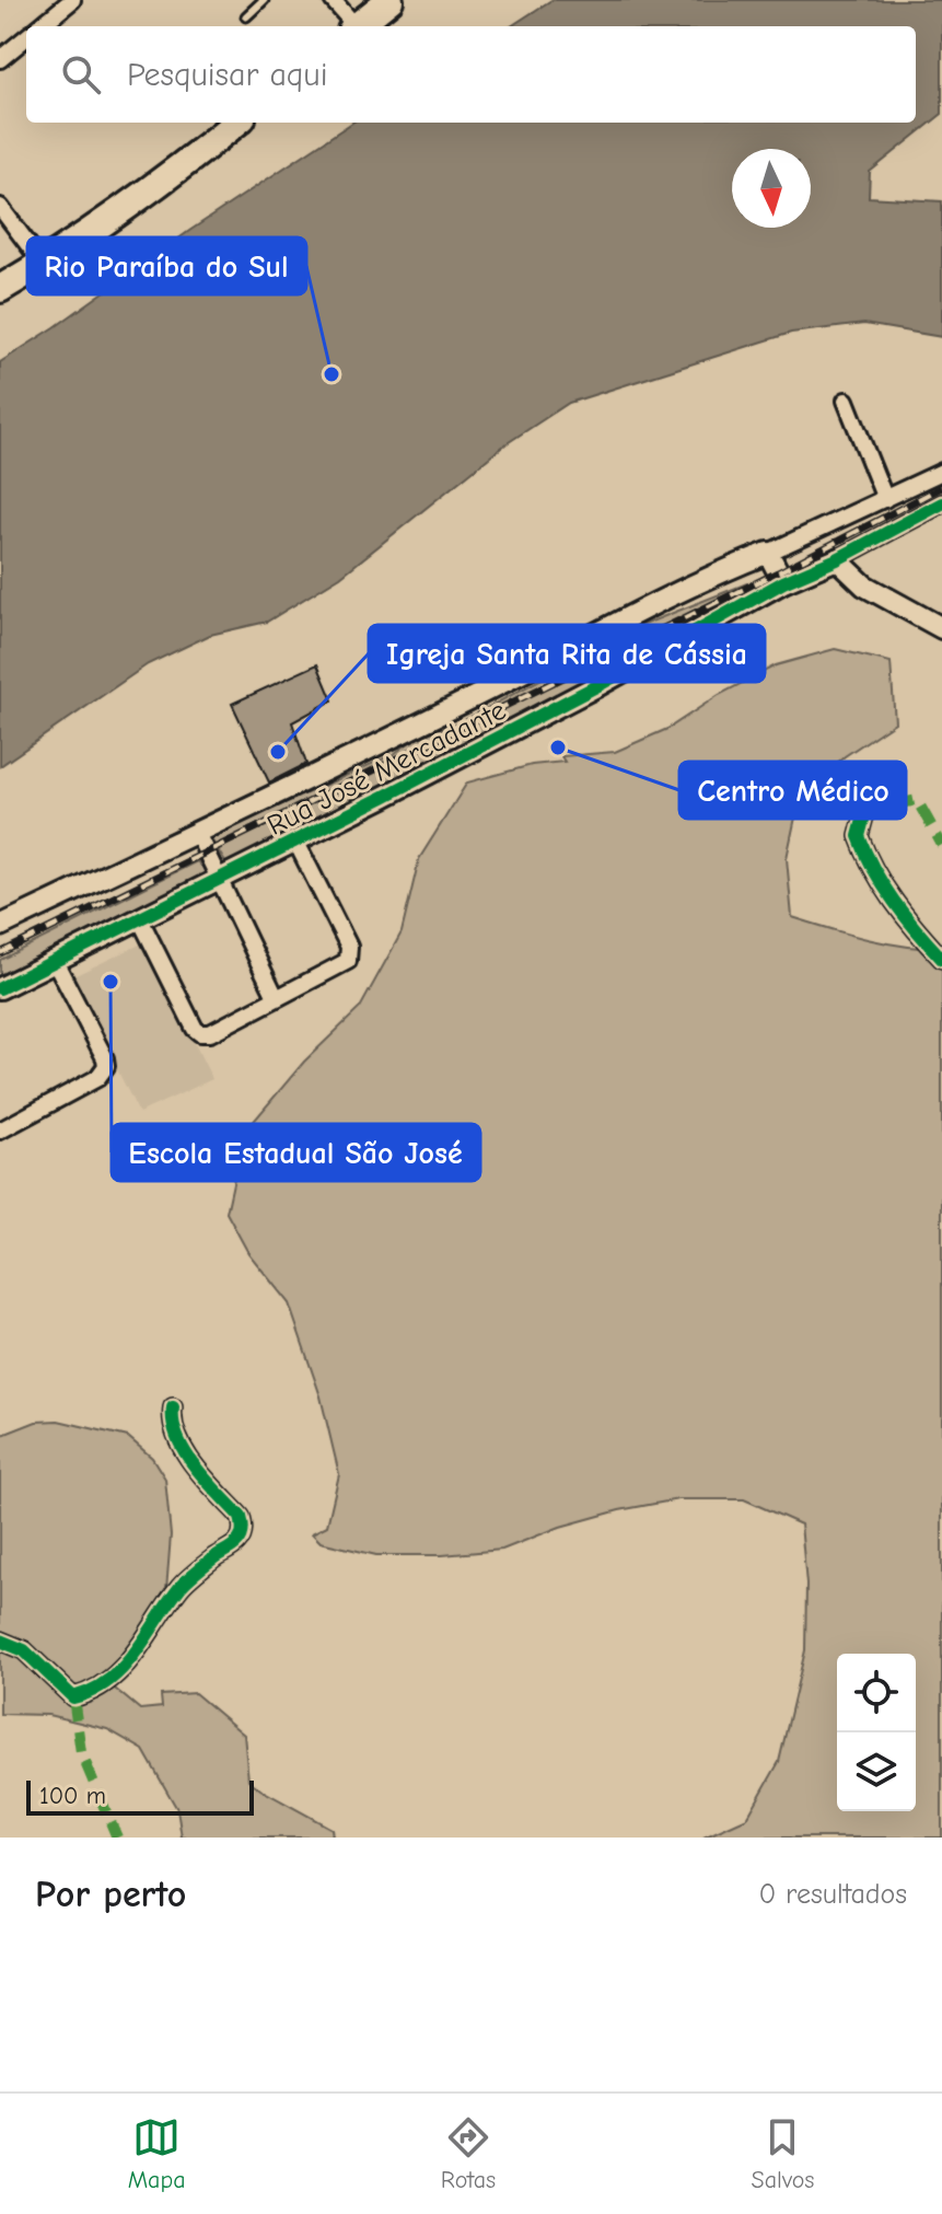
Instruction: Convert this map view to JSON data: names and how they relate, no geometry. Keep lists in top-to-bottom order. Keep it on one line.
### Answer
{"streets":{"street":["Rua José Mercadante"]},"places":["Rio Paraíba do Sul","Centro Médico","Igreja Santa Rita de Cássia","Escola Estadual São José"],"scale_bar":"100 m","north":"bottom","page":{"search":"Pesquisar aqui","scale":"100 m","heading":["Por perto","0 resultados"],"nav":["Mapa","Rotas","Salvos"]}}
